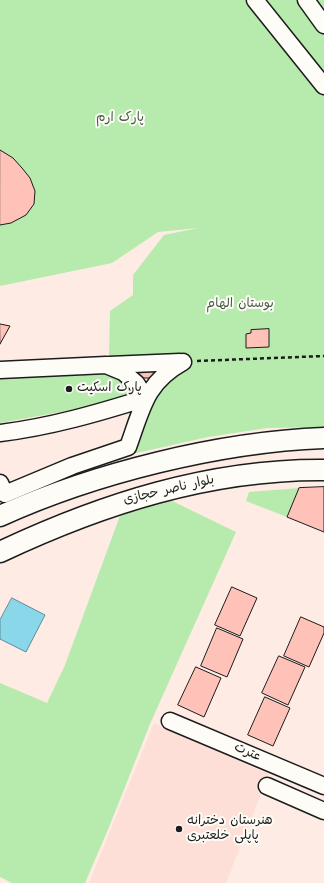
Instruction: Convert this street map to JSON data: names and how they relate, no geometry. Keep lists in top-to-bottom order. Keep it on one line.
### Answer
{"streets":{"main road":["بلوار ناصر حجازی"],"street":["عترت"]},"parks":["پارک ارم","بوستان الهام"],"places":["پارک اسکیت","هنرستان دخترانه پاپلی خلعتبری"]}
